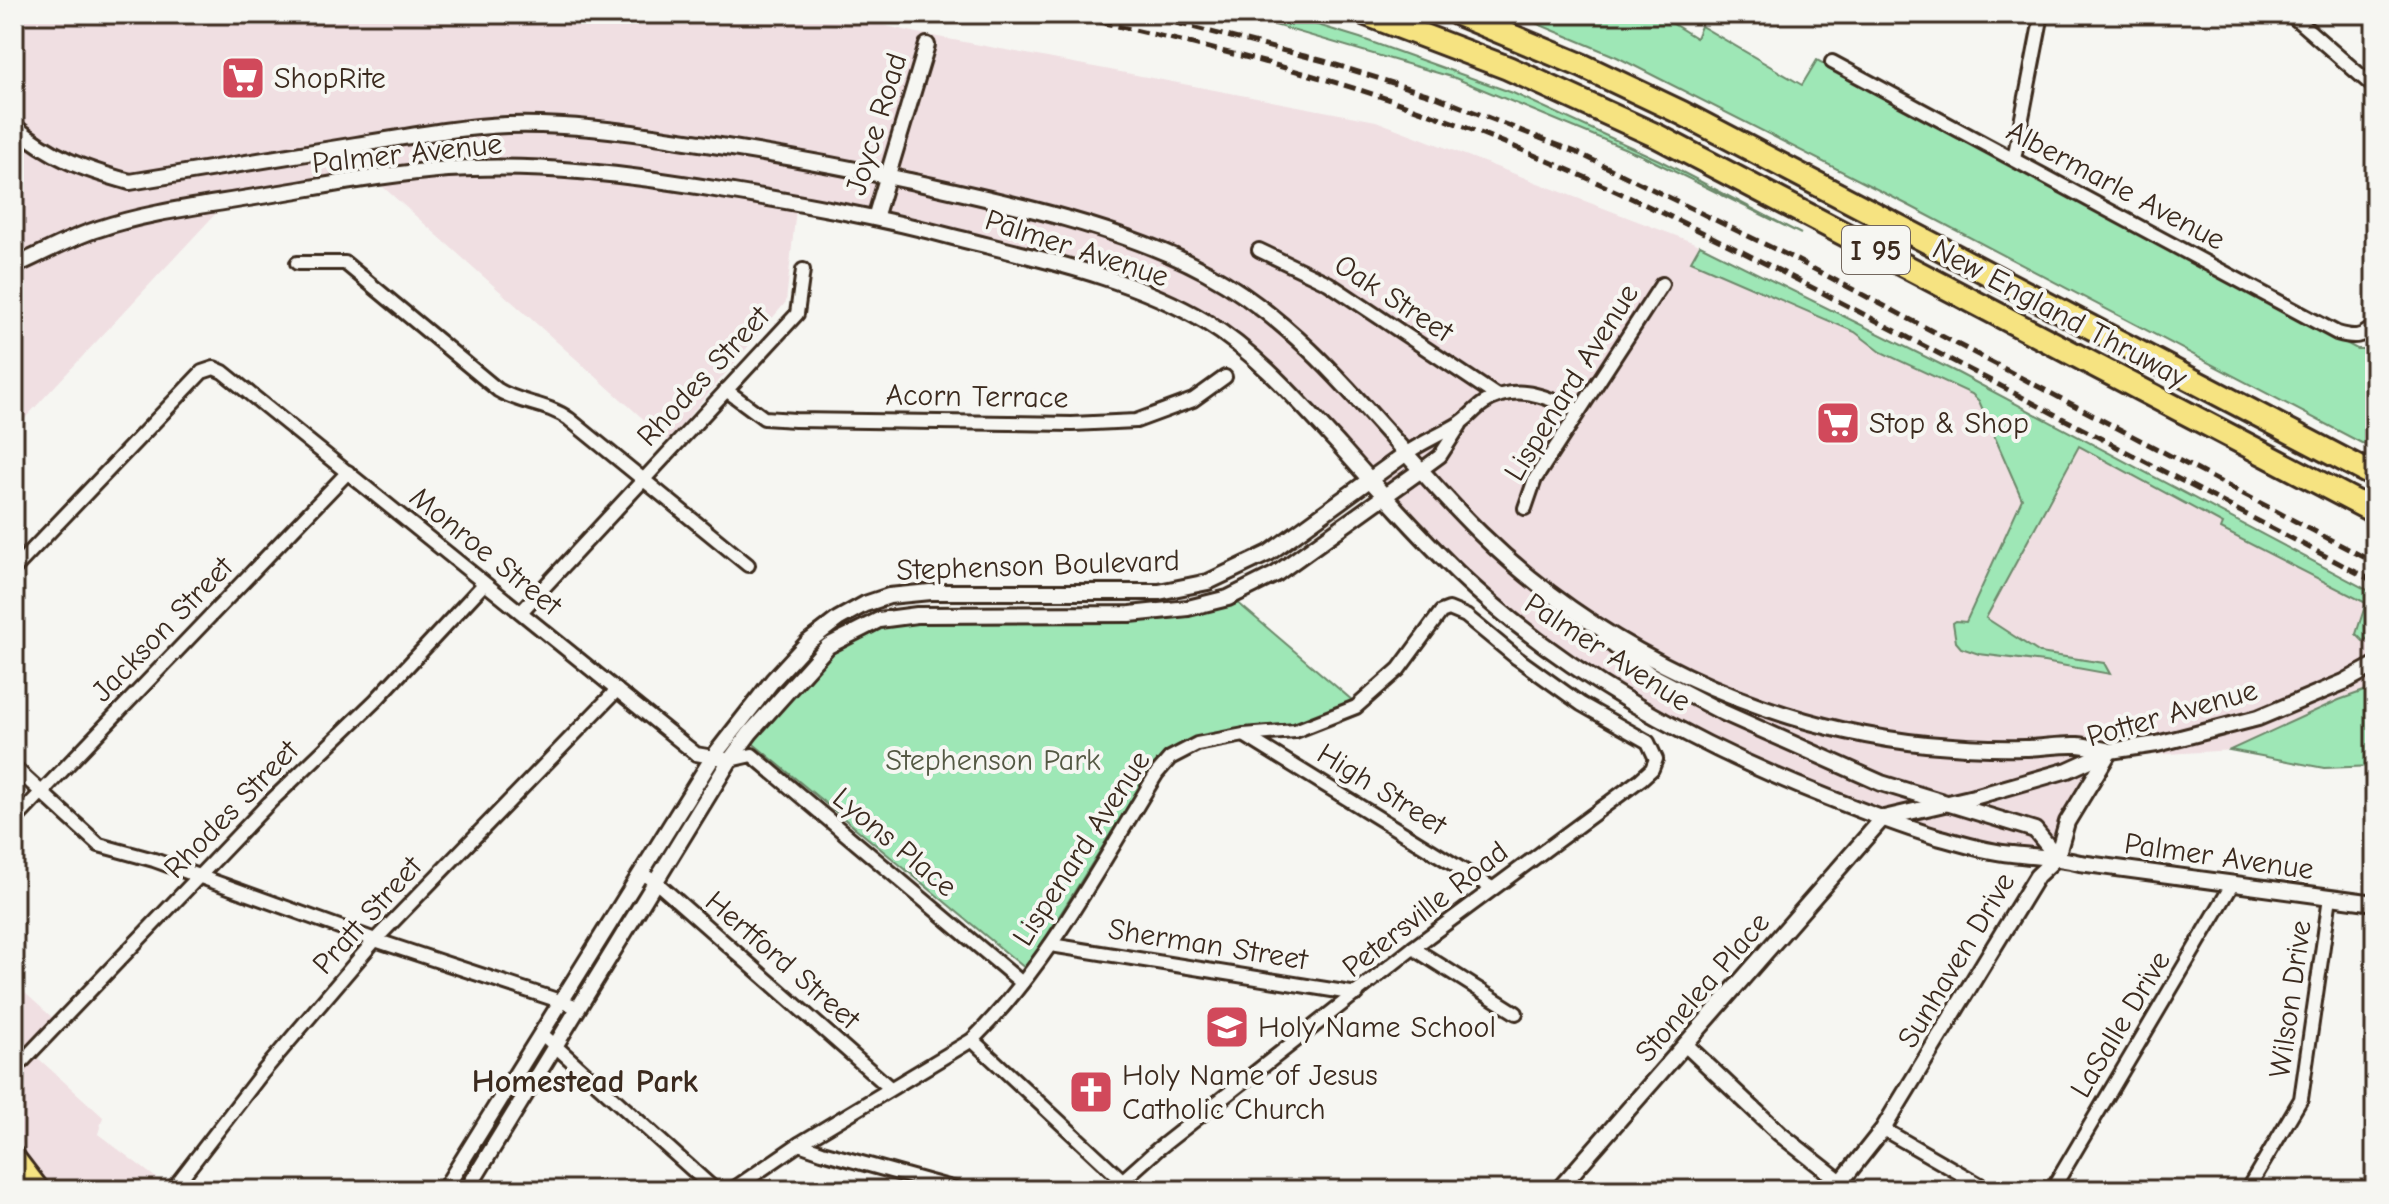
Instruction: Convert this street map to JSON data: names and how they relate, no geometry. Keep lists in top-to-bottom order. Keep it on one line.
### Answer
{"streets":{"highway":["I 95","New England Thruway"],"street":["Joyce Road","Palmer Avenue","Albermarle Avenue","Oak Street","Rhodes Street","Lispenard Avenue","Acorn Terrace","Monroe Street","Stephenson Boulevard","Jackson Street","Potter Avenue","High Street","Lyons Place","Petersville Road","Pratt Street","Sherman Street","Hertford Street","Sunhaven Drive","Stonelea Place","Wilson Drive","LaSalle Drive"]},"crossings":[["Joyce Road","Palmer Avenue"],["Palmer Avenue","Stephenson Boulevard"],["Palmer Avenue","Potter Avenue"],["Palmer Avenue","Sunhaven Drive"],["Palmer Avenue","Stonelea Place"],["Palmer Avenue","Wilson Drive"],["Palmer Avenue","LaSalle Drive"],["Oak Street","Stephenson Boulevard"],["Rhodes Street","Acorn Terrace"],["Rhodes Street","Monroe Street"],["Lispenard Avenue","High Street"],["Lispenard Avenue","Lyons Place"],["Lispenard Avenue","Petersville Road"],["Lispenard Avenue","Sherman Street"],["Lispenard Avenue","Hertford Street"],["Monroe Street","Stephenson Boulevard"],["Monroe Street","Jackson Street"],["Monroe Street","Lyons Place"],["Monroe Street","Pratt Street"],["Stephenson Boulevard","Lyons Place"],["Stephenson Boulevard","Hertford Street"],["Potter Avenue","Sunhaven Drive"],["Potter Avenue","Stonelea Place"],["High Street","Petersville Road"],["Petersville Road","Sherman Street"]],"districts":["Homestead Park"],"parks":["Stephenson Park"],"places":{"supermarket":["ShopRite","Stop & Shop"],"school or university":["Holy Name School"],"church":["Holy Name of Jesus Catholic Church"]}}
